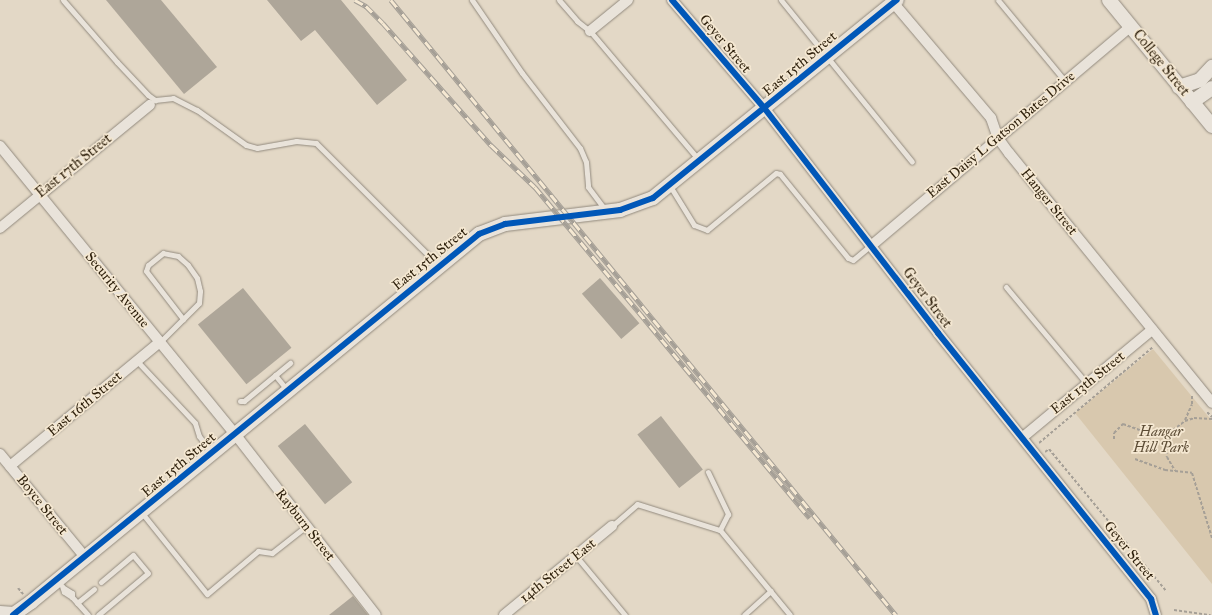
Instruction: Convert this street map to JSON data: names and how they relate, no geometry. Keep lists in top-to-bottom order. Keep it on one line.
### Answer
{"streets":{"street":["Geyer Street","College Street","East 15th Street","East Daisy L Gatson Bates Drive","East 17th Street","Hanger Street","Security Avenue","East 13th Street","East 16th Street","Boyce Street","Rayburn Street","14th Street East"]},"crossings":[["Geyer Street","East 15th Street"],["Geyer Street","East Daisy L Gatson Bates Drive"],["Geyer Street","East 13th Street"],["College Street","East Daisy L Gatson Bates Drive"],["East 15th Street","Hanger Street"],["East 15th Street","Security Avenue"],["East 15th Street","Boyce Street"],["East 15th Street","Rayburn Street"],["East Daisy L Gatson Bates Drive","Hanger Street"],["East 17th Street","Security Avenue"],["Hanger Street","East 13th Street"],["Security Avenue","East 16th Street"],["Security Avenue","Rayburn Street"],["East 16th Street","Boyce Street"]],"parks":["Hangar Hill Park"]}
